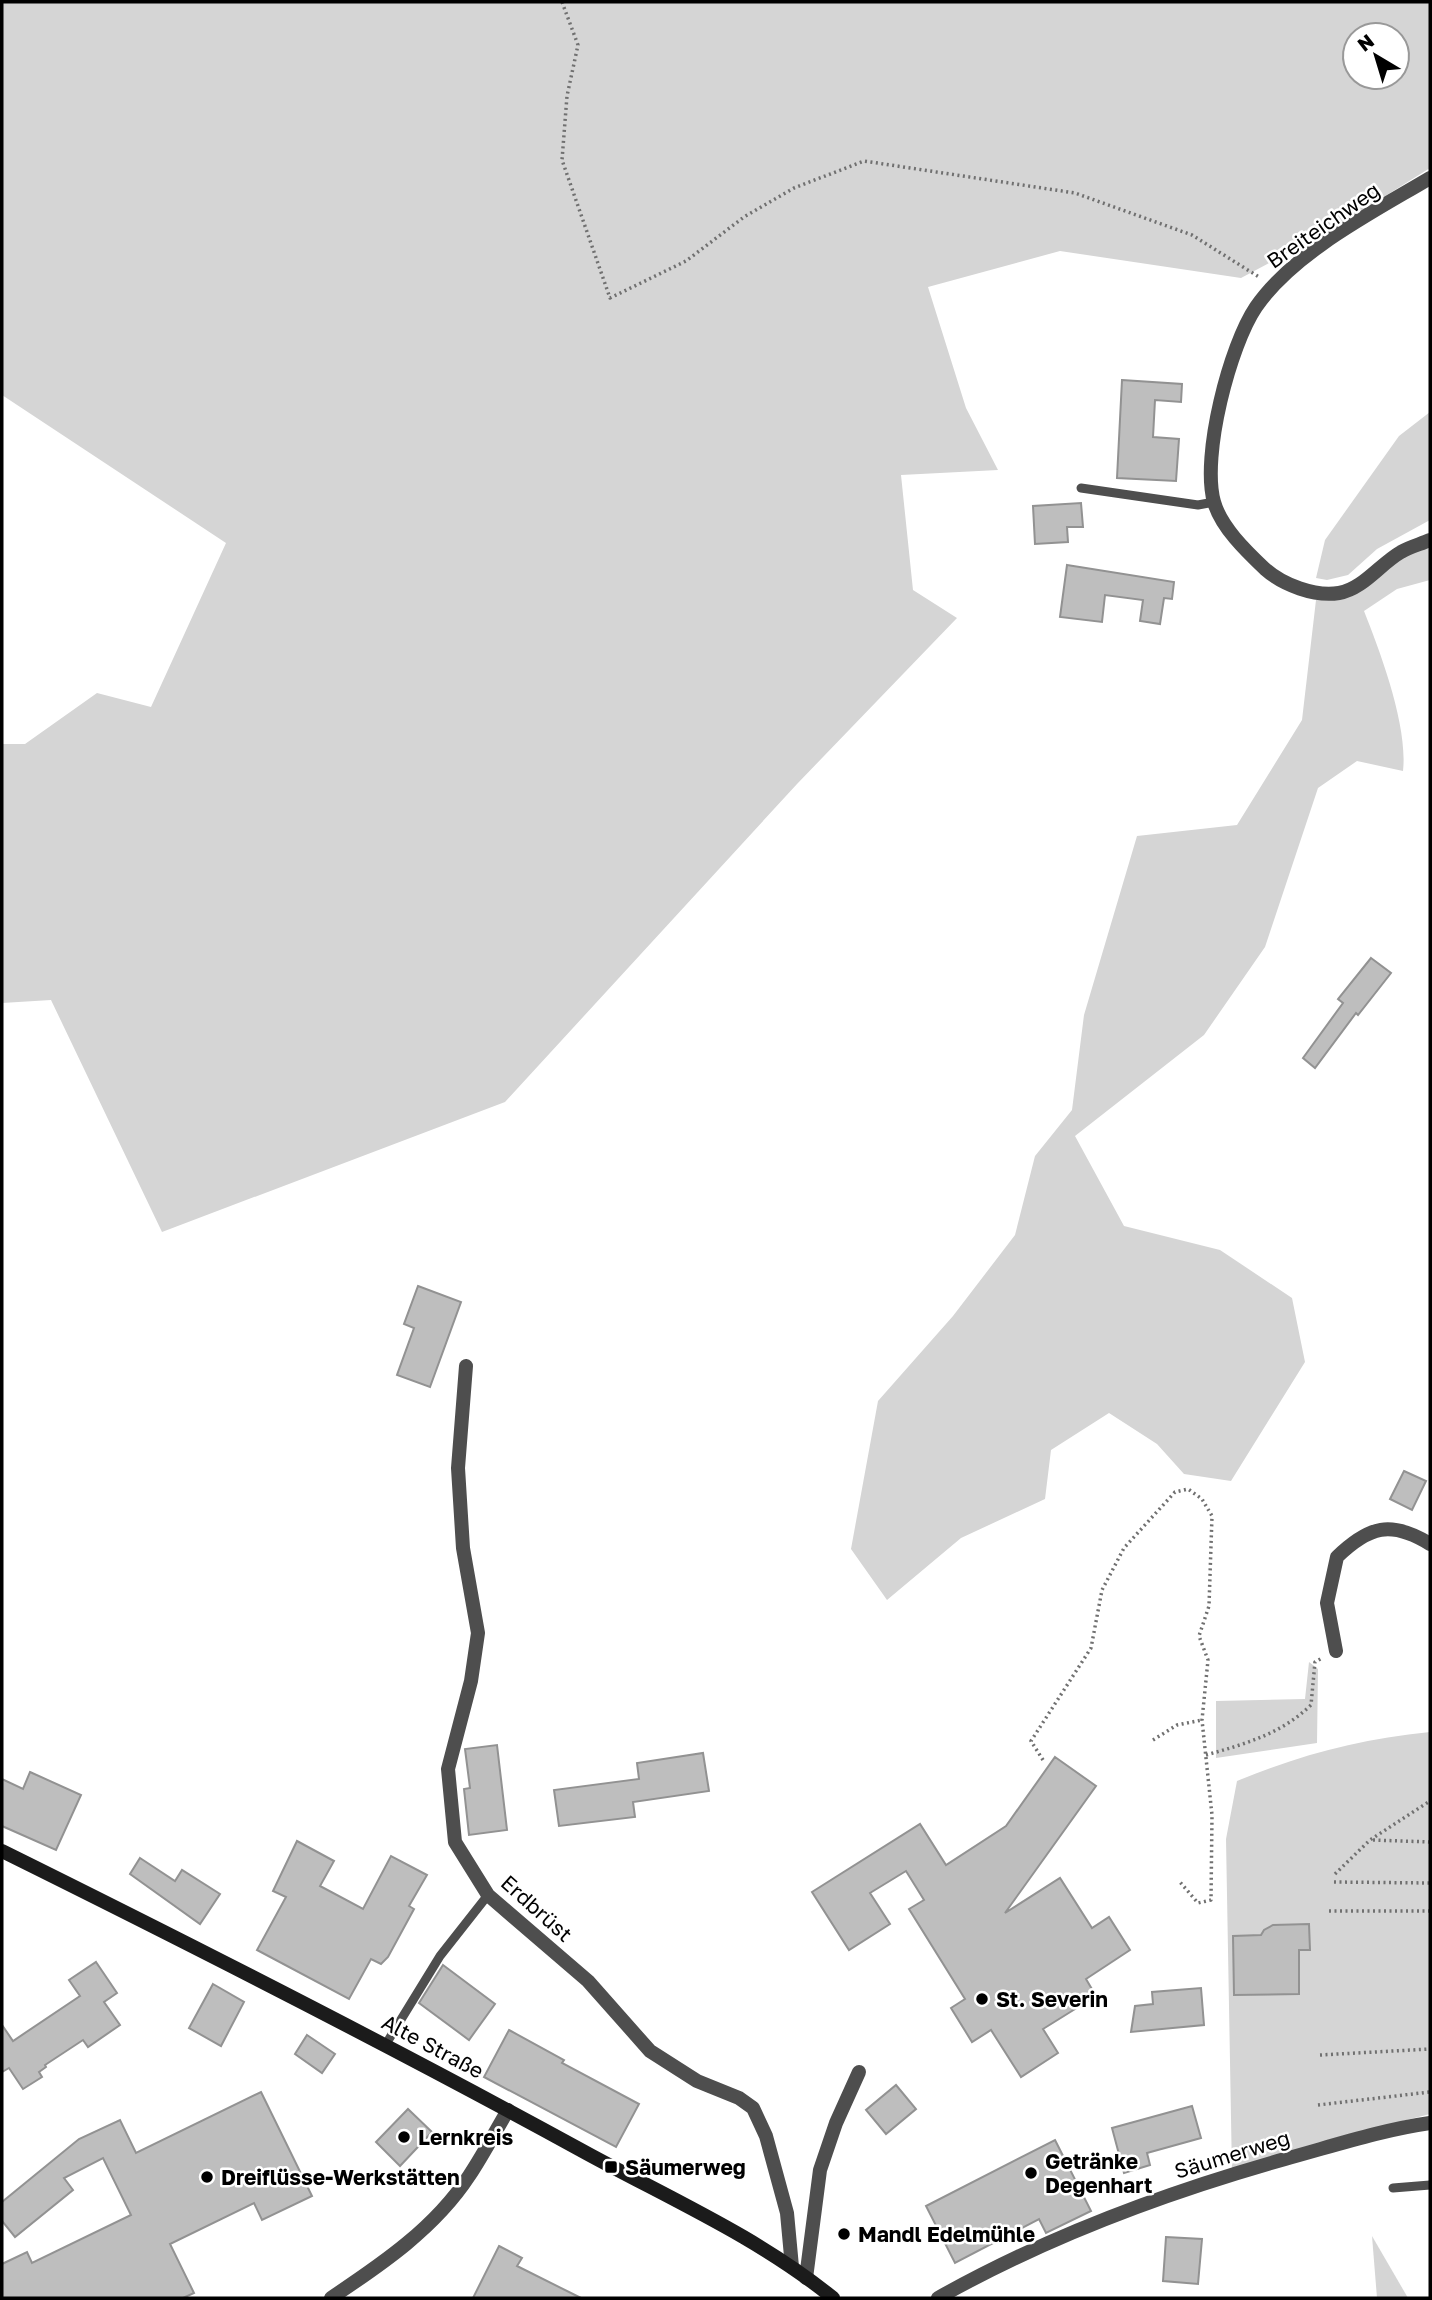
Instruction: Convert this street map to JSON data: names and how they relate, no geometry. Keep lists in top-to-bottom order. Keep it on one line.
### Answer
{"streets":{"street":["Breiteichweg","Erdbrüst","Alte Straße","Säumerweg"]},"crossings":[["Erdbrüst","Alte Straße"]],"places":{"other":["St. Severin","Lernkreis","Getränke Degenhart","Dreiflüsse-Werkstätten","Mandl Edelmühle"],"transit":["Säumerweg"]},"north":"top left"}
